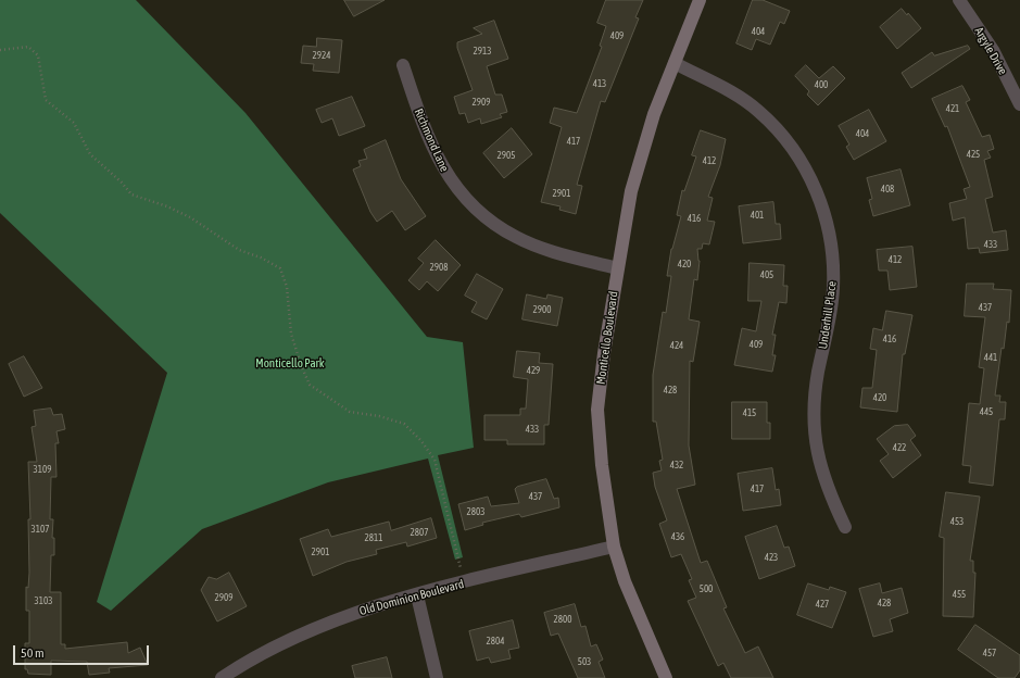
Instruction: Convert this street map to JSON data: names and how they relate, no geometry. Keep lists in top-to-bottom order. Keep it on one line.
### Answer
{"streets":{"street":["Argyle Drive","Richmond Lane","Underhill Place","Monticello Boulevard","Old Dominion Boulevard"]},"crossings":[["Richmond Lane","Monticello Boulevard"],["Underhill Place","Monticello Boulevard"],["Monticello Boulevard","Old Dominion Boulevard"]],"parks":["Monticello Park"],"house_numbers":["404","409","2913","2924","413","400","2909","421","404","417","425","2905","412","408","2901","401","416","433","412","420","2908","405","437","2900","416","409","424","441","429","428","420","445","415","433","422","432","3109","417","437","2803","453","3107","2807","436","2811","2901","423","500","455","2909","3103","428","427","2800","2804","457","503"],"scale_bar":"50 m"}
